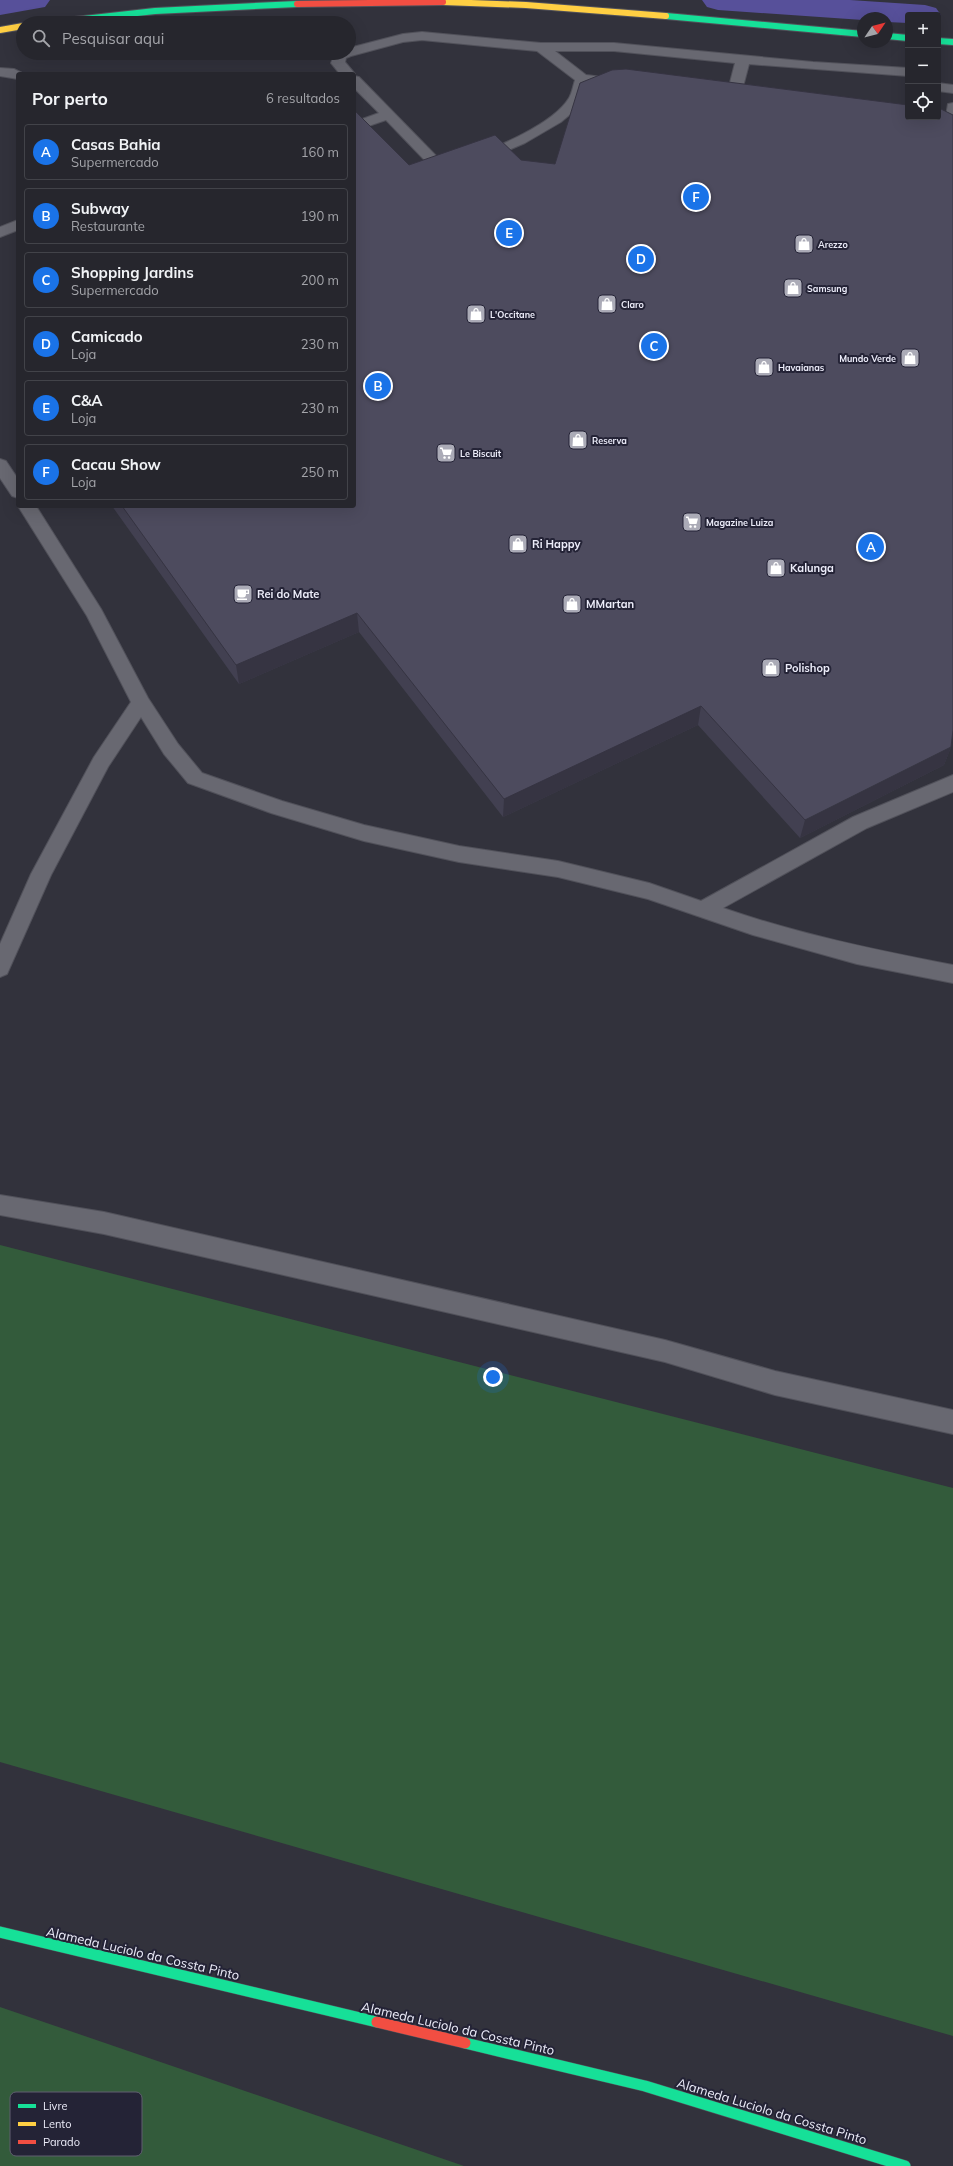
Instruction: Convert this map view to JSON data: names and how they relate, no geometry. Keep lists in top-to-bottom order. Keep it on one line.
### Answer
{"streets":{"main road":["Alameda Luciolo da Cossta Pinto"]},"places":{"shop":["Arezzo","Samsung","Claro","L'Occitane","Mundo Verde","Havaianas","Reserva","Ri Happy","Kalunga","MMartan","Polishop"],"supermarket":["Le Biscuit","Magazine Luiza"],"cafe":["Rei do Mate"]},"legend":["Livre","Lento","Parado"],"north":"top right","page":{"map_buttons":["+","−"],"search":"Pesquisar aqui","heading":["Por perto","6 resultados"],"list":[{"mark":"A","name":"Casas Bahia","note":"Supermercado","value":"160 m"},{"mark":"B","name":"Subway","note":"Restaurante","value":"190 m"},{"mark":"C","name":"Shopping Jardins","note":"Supermercado","value":"200 m"},{"mark":"D","name":"Camicado","note":"Loja","value":"230 m"},{"mark":"E","name":"C&A","note":"Loja","value":"230 m"},{"mark":"F","name":"Cacau Show","note":"Loja","value":"250 m"}],"pins":["F","E","D","C","B","A"]}}
